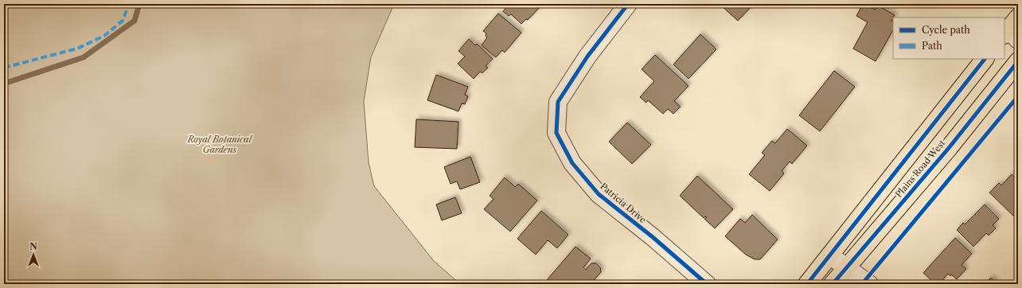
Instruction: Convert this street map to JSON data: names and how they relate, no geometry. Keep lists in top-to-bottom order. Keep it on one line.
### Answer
{"streets":{"main road":["Plains Road West"],"street":["Patricia Drive"]},"parks":["Royal Botanical Gardens"],"legend":["Cycle path","Path"],"north":"top"}
